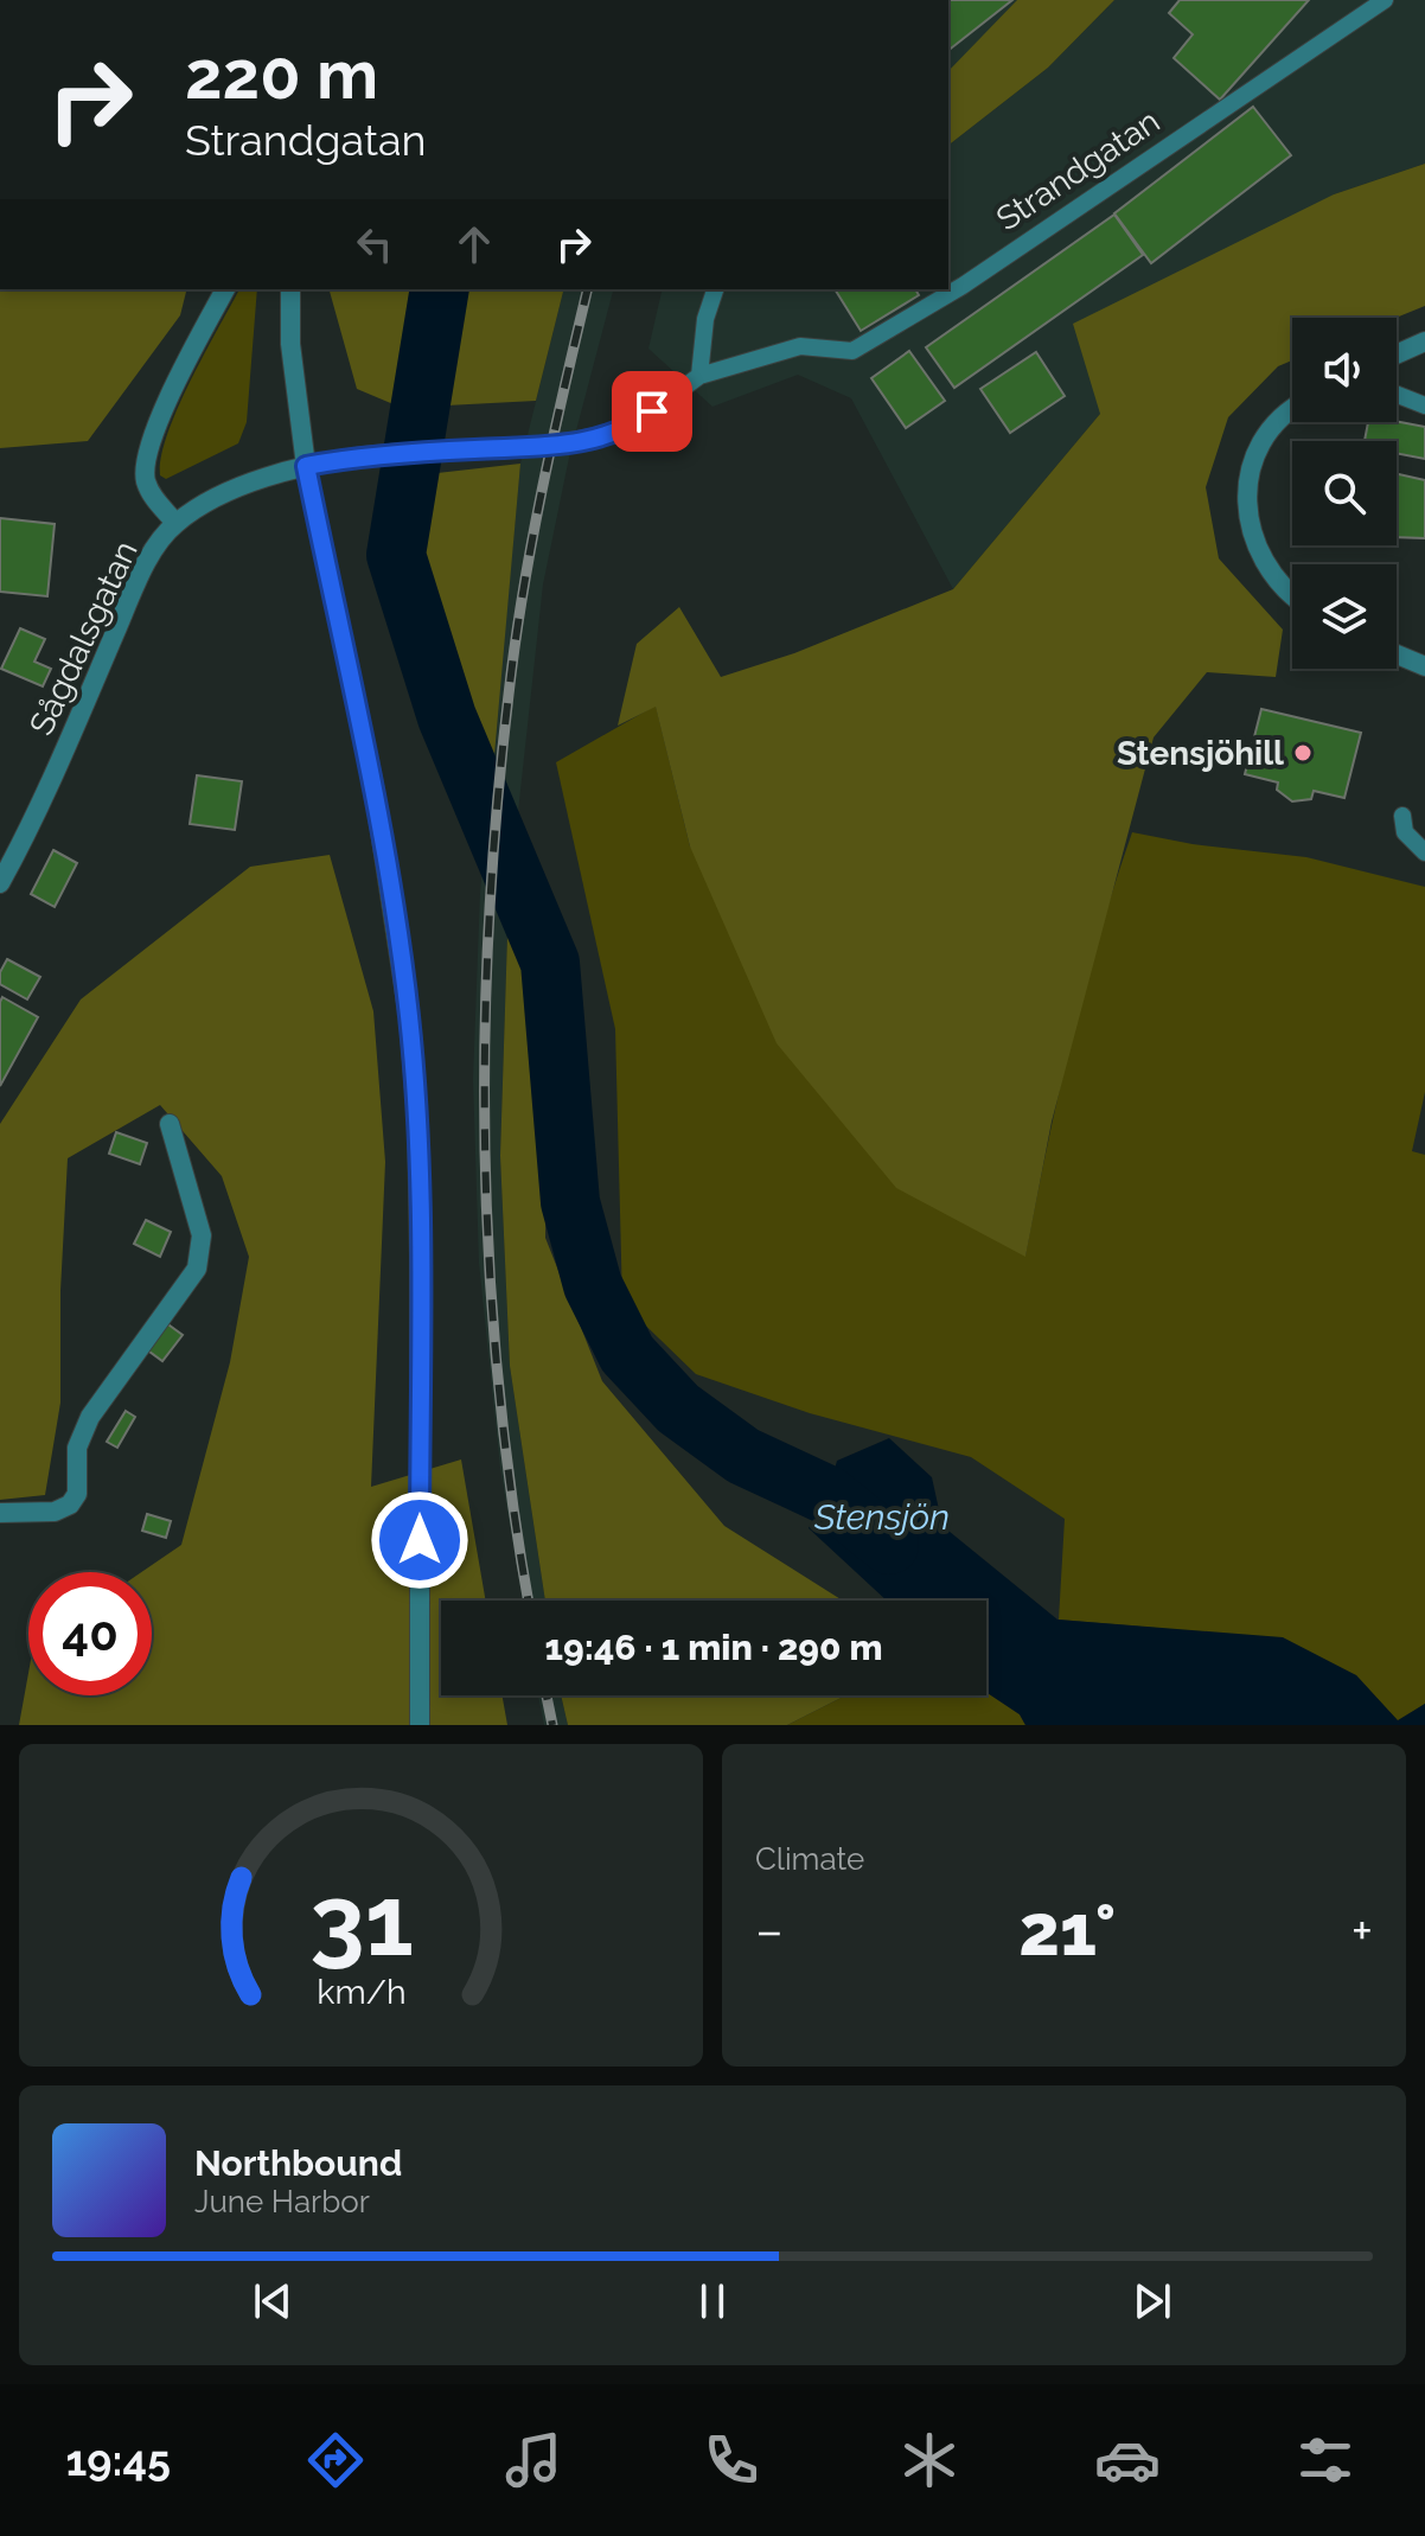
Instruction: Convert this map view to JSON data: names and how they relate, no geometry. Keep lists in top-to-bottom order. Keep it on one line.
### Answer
{"streets":{"street":["Strandgatan","Sågdalsgatan"]},"crossings":[["Strandgatan","Sågdalsgatan"]],"water":["Stensjön"],"places":["Stensjöhill"],"page":{"turn":["220 m","Strandgatan"],"limit":"40","trip":"19:46 · 1 min · 290 m","tile":"Climate","heat":["−","21°","+"],"song":["Northbound","June Harbor"],"tabs":"19:45","gauge":["31","km/h"]}}
